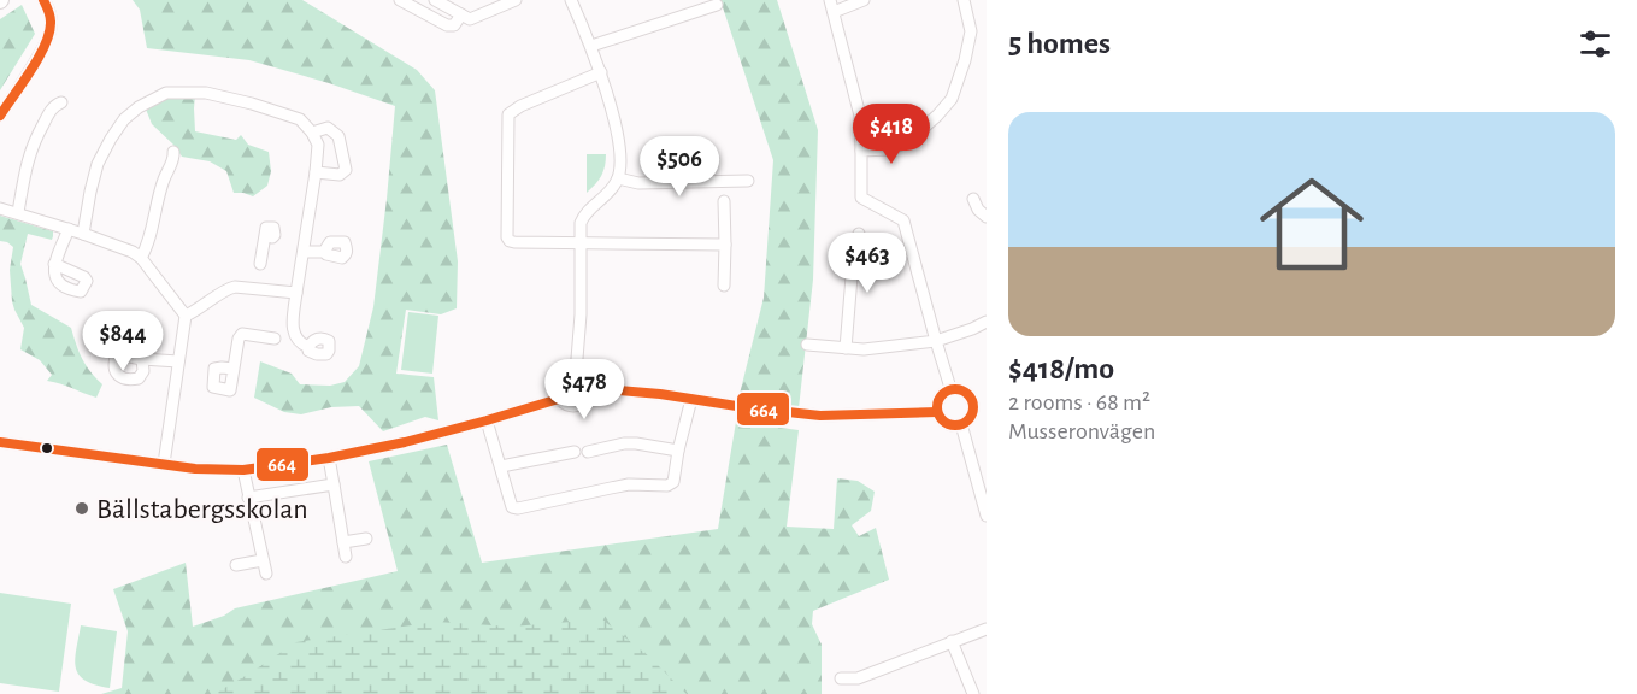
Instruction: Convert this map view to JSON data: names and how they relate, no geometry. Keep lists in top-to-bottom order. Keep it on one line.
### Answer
{"places":["Bällstabergsskolan"],"lines":["transit line 664"],"page":{"heading":"5 homes","list":[{"name":"$418/mo","note":"2 rooms · 68 m² · Musseronvägen"}],"price":["$418","$506","$463","$844","$478"]}}
